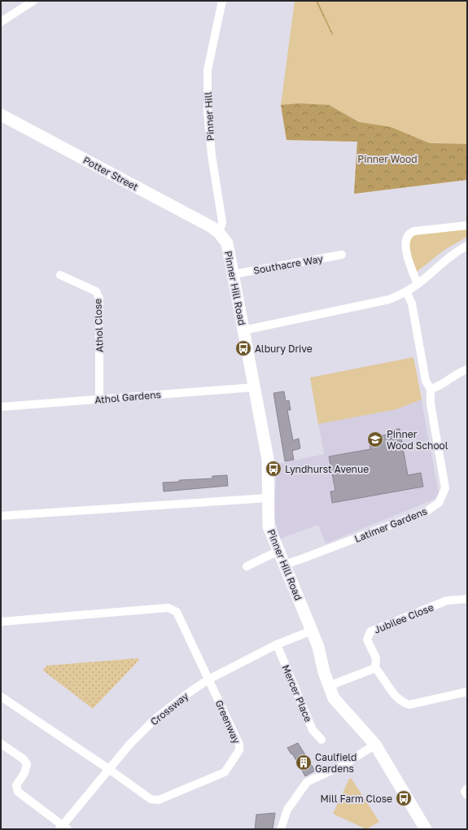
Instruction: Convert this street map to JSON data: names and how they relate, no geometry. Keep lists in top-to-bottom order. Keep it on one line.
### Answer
{"streets":{"street":["Pinner Hill","Potter Street","Southacre Way","Pinner Hill Road","Athol Close","Athol Gardens","Latimer Gardens","Jubilee Close","Mercer Place","Crossway","Greenway"]},"crossings":[["Pinner Hill","Potter Street"],["Pinner Hill","Pinner Hill Road"],["Potter Street","Pinner Hill Road"],["Southacre Way","Pinner Hill Road"],["Pinner Hill Road","Athol Gardens"],["Pinner Hill Road","Latimer Gardens"],["Pinner Hill Road","Crossway"],["Athol Close","Athol Gardens"],["Mercer Place","Crossway"],["Crossway","Greenway"]],"parks":["Pinner Wood"],"places":{"bus stop":["Albury Drive","Lyndhurst Avenue","Mill Farm Close"],"school or university":["Pinner Wood School"],"building":["Caulfield Gardens"]}}
